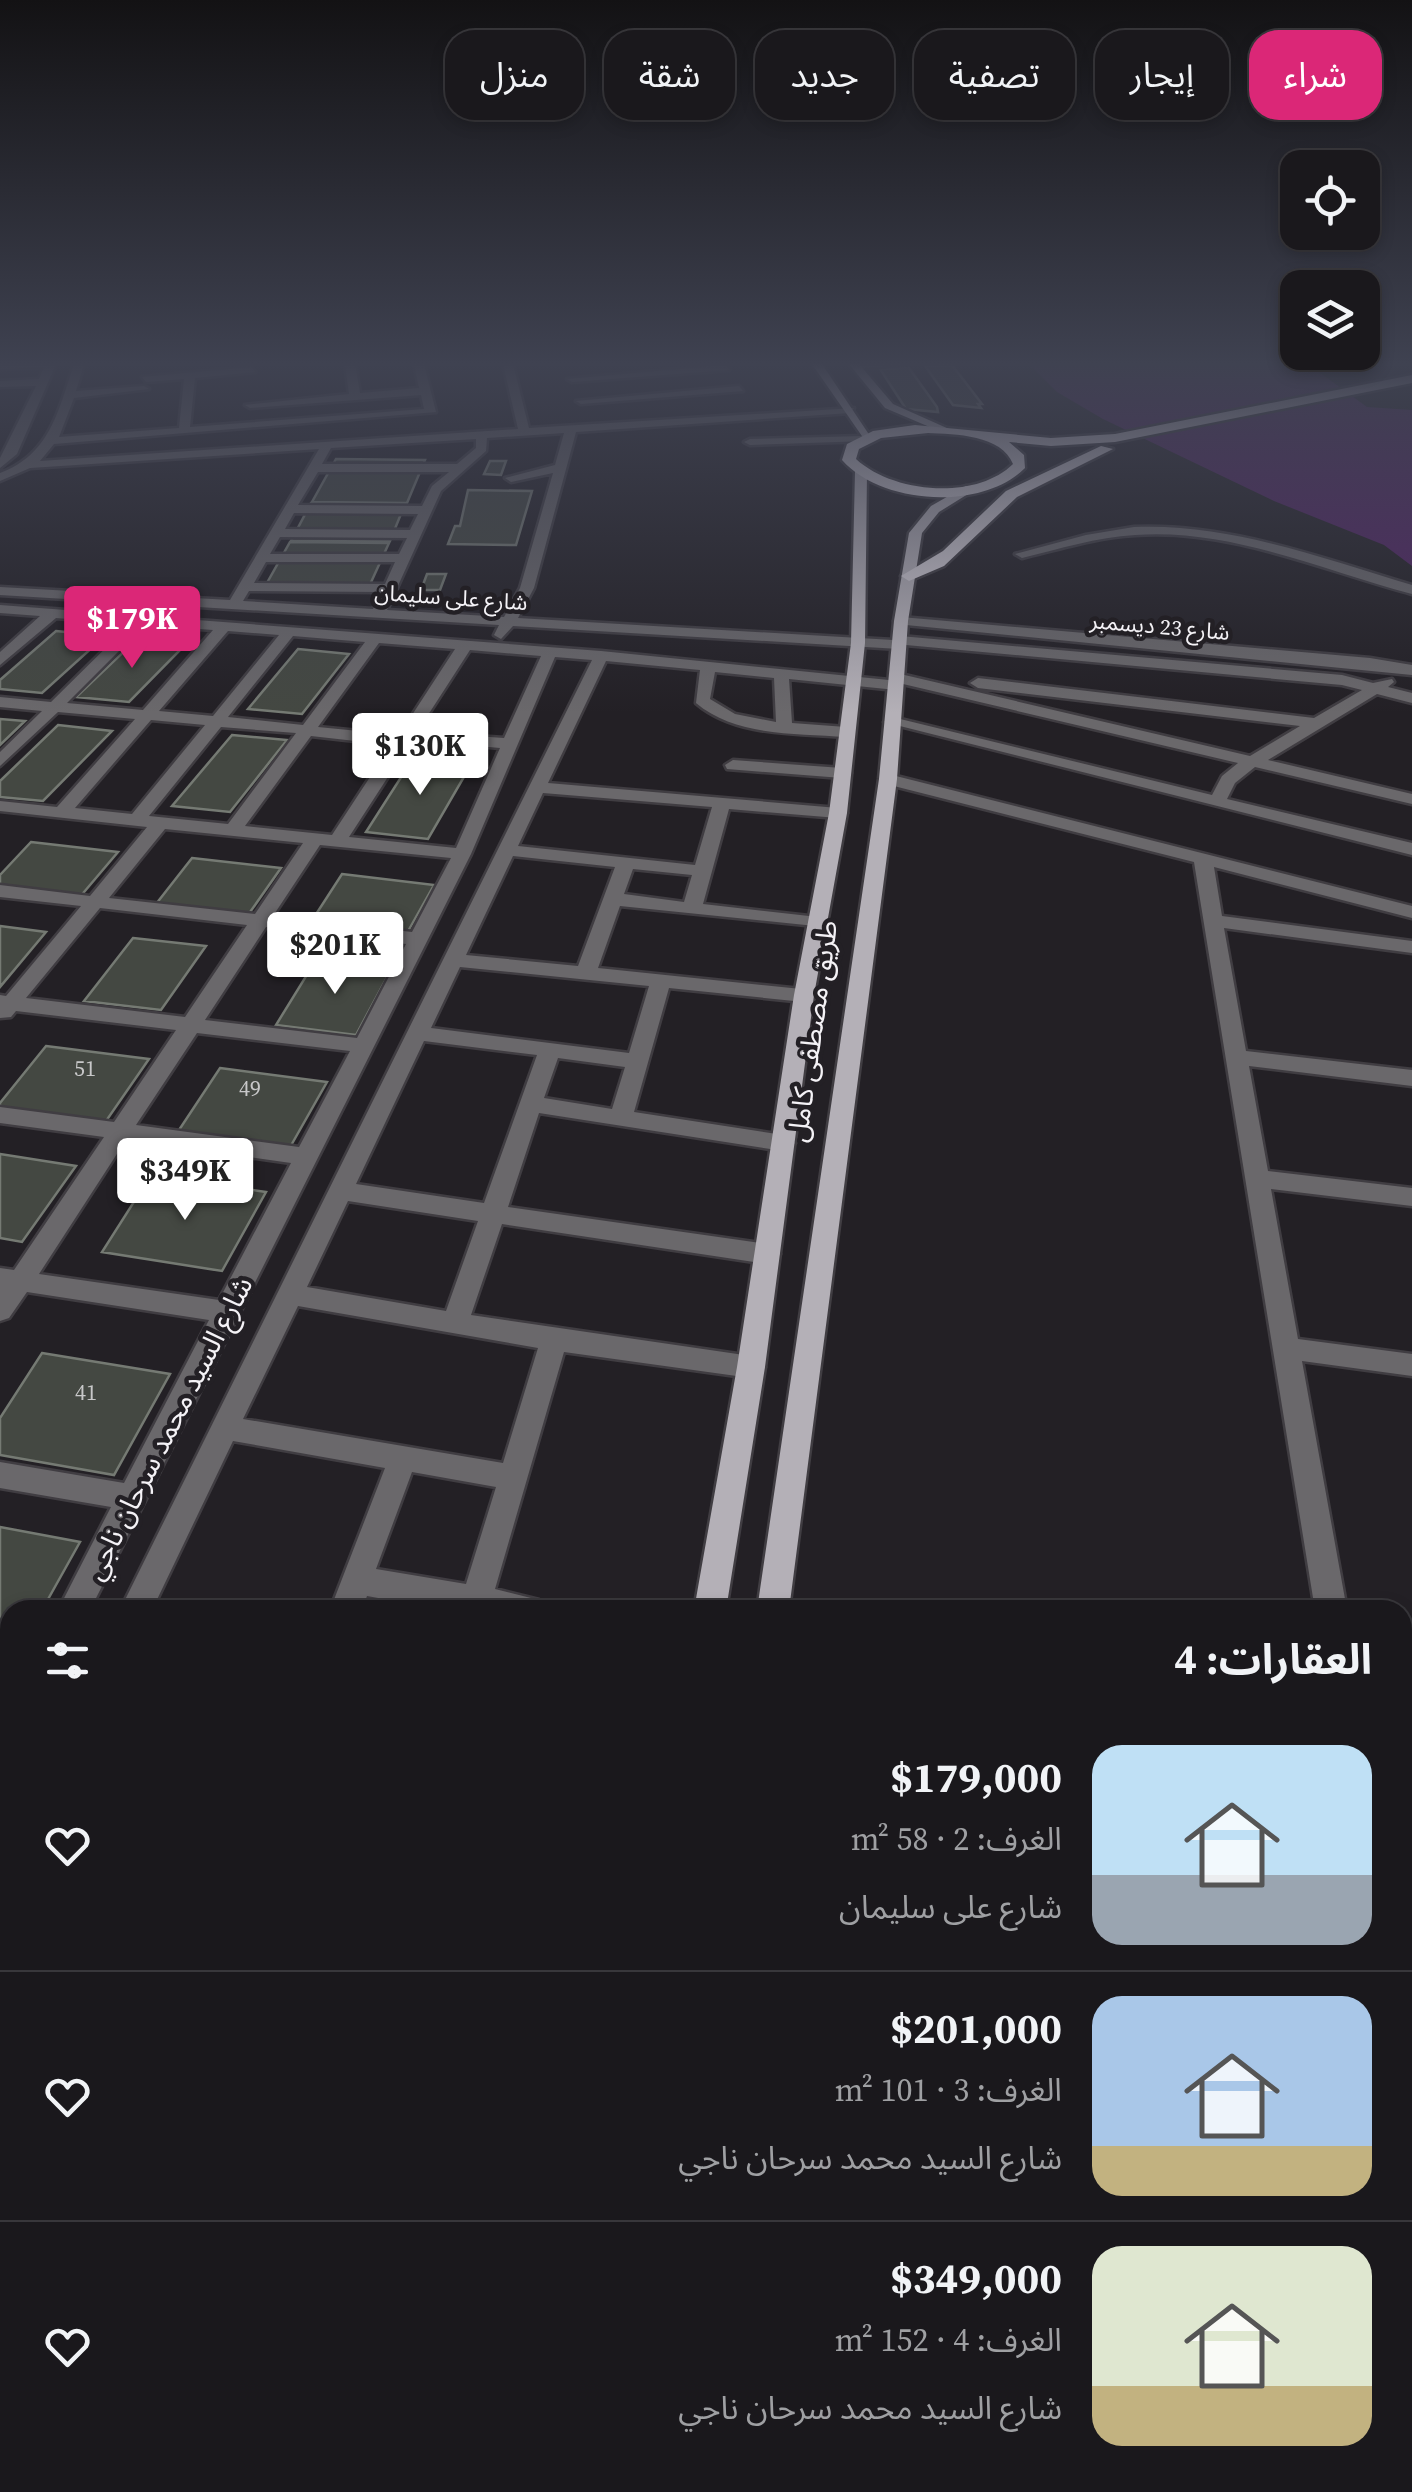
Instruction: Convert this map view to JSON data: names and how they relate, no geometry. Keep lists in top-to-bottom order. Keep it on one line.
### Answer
{"streets":{"main road":["طريق مصطفى كامل"],"street":["شارع على سليمان","شارع 23 ديسمبر","شارع السيد محمد سرحان ناجي"]},"crossings":[["شارع على سليمان","شارع 23 ديسمبر"],["شارع على سليمان","طريق مصطفى كامل"],["شارع 23 ديسمبر","طريق مصطفى كامل"]],"house_numbers":["51","49","41"],"page":{"chip":["شراء","إيجار","تصفية","جديد","شقة","منزل"],"price":["$179K","$130K","$201K","$349K"],"heading":"العقارات: 4","list":[{"name":"$179,000","note":"الغرف: 2 · 58 m² · شارع على سليمان"},{"name":"$201,000","note":"الغرف: 3 · 101 m² · شارع السيد محمد سرحان ناجي"},{"name":"$349,000","note":"الغرف: 4 · 152 m² · شارع السيد محمد سرحان ناجي"}]}}
